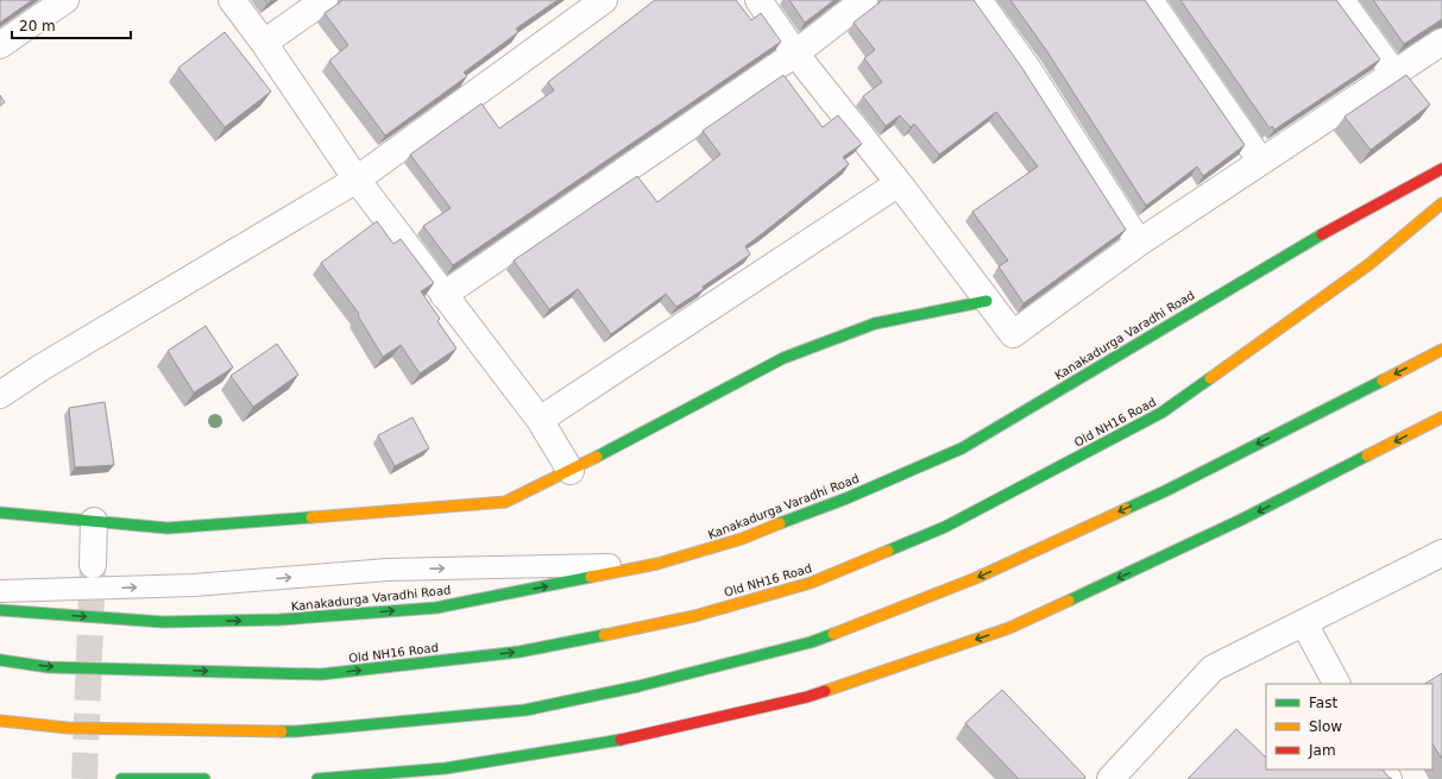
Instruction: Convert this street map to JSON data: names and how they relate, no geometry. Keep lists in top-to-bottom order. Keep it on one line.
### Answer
{"streets":{"main road":["Kanakadurga Varadhi Road","Old NH16 Road"]},"legend":["Fast","Slow","Jam"],"scale_bar":"20 m"}
